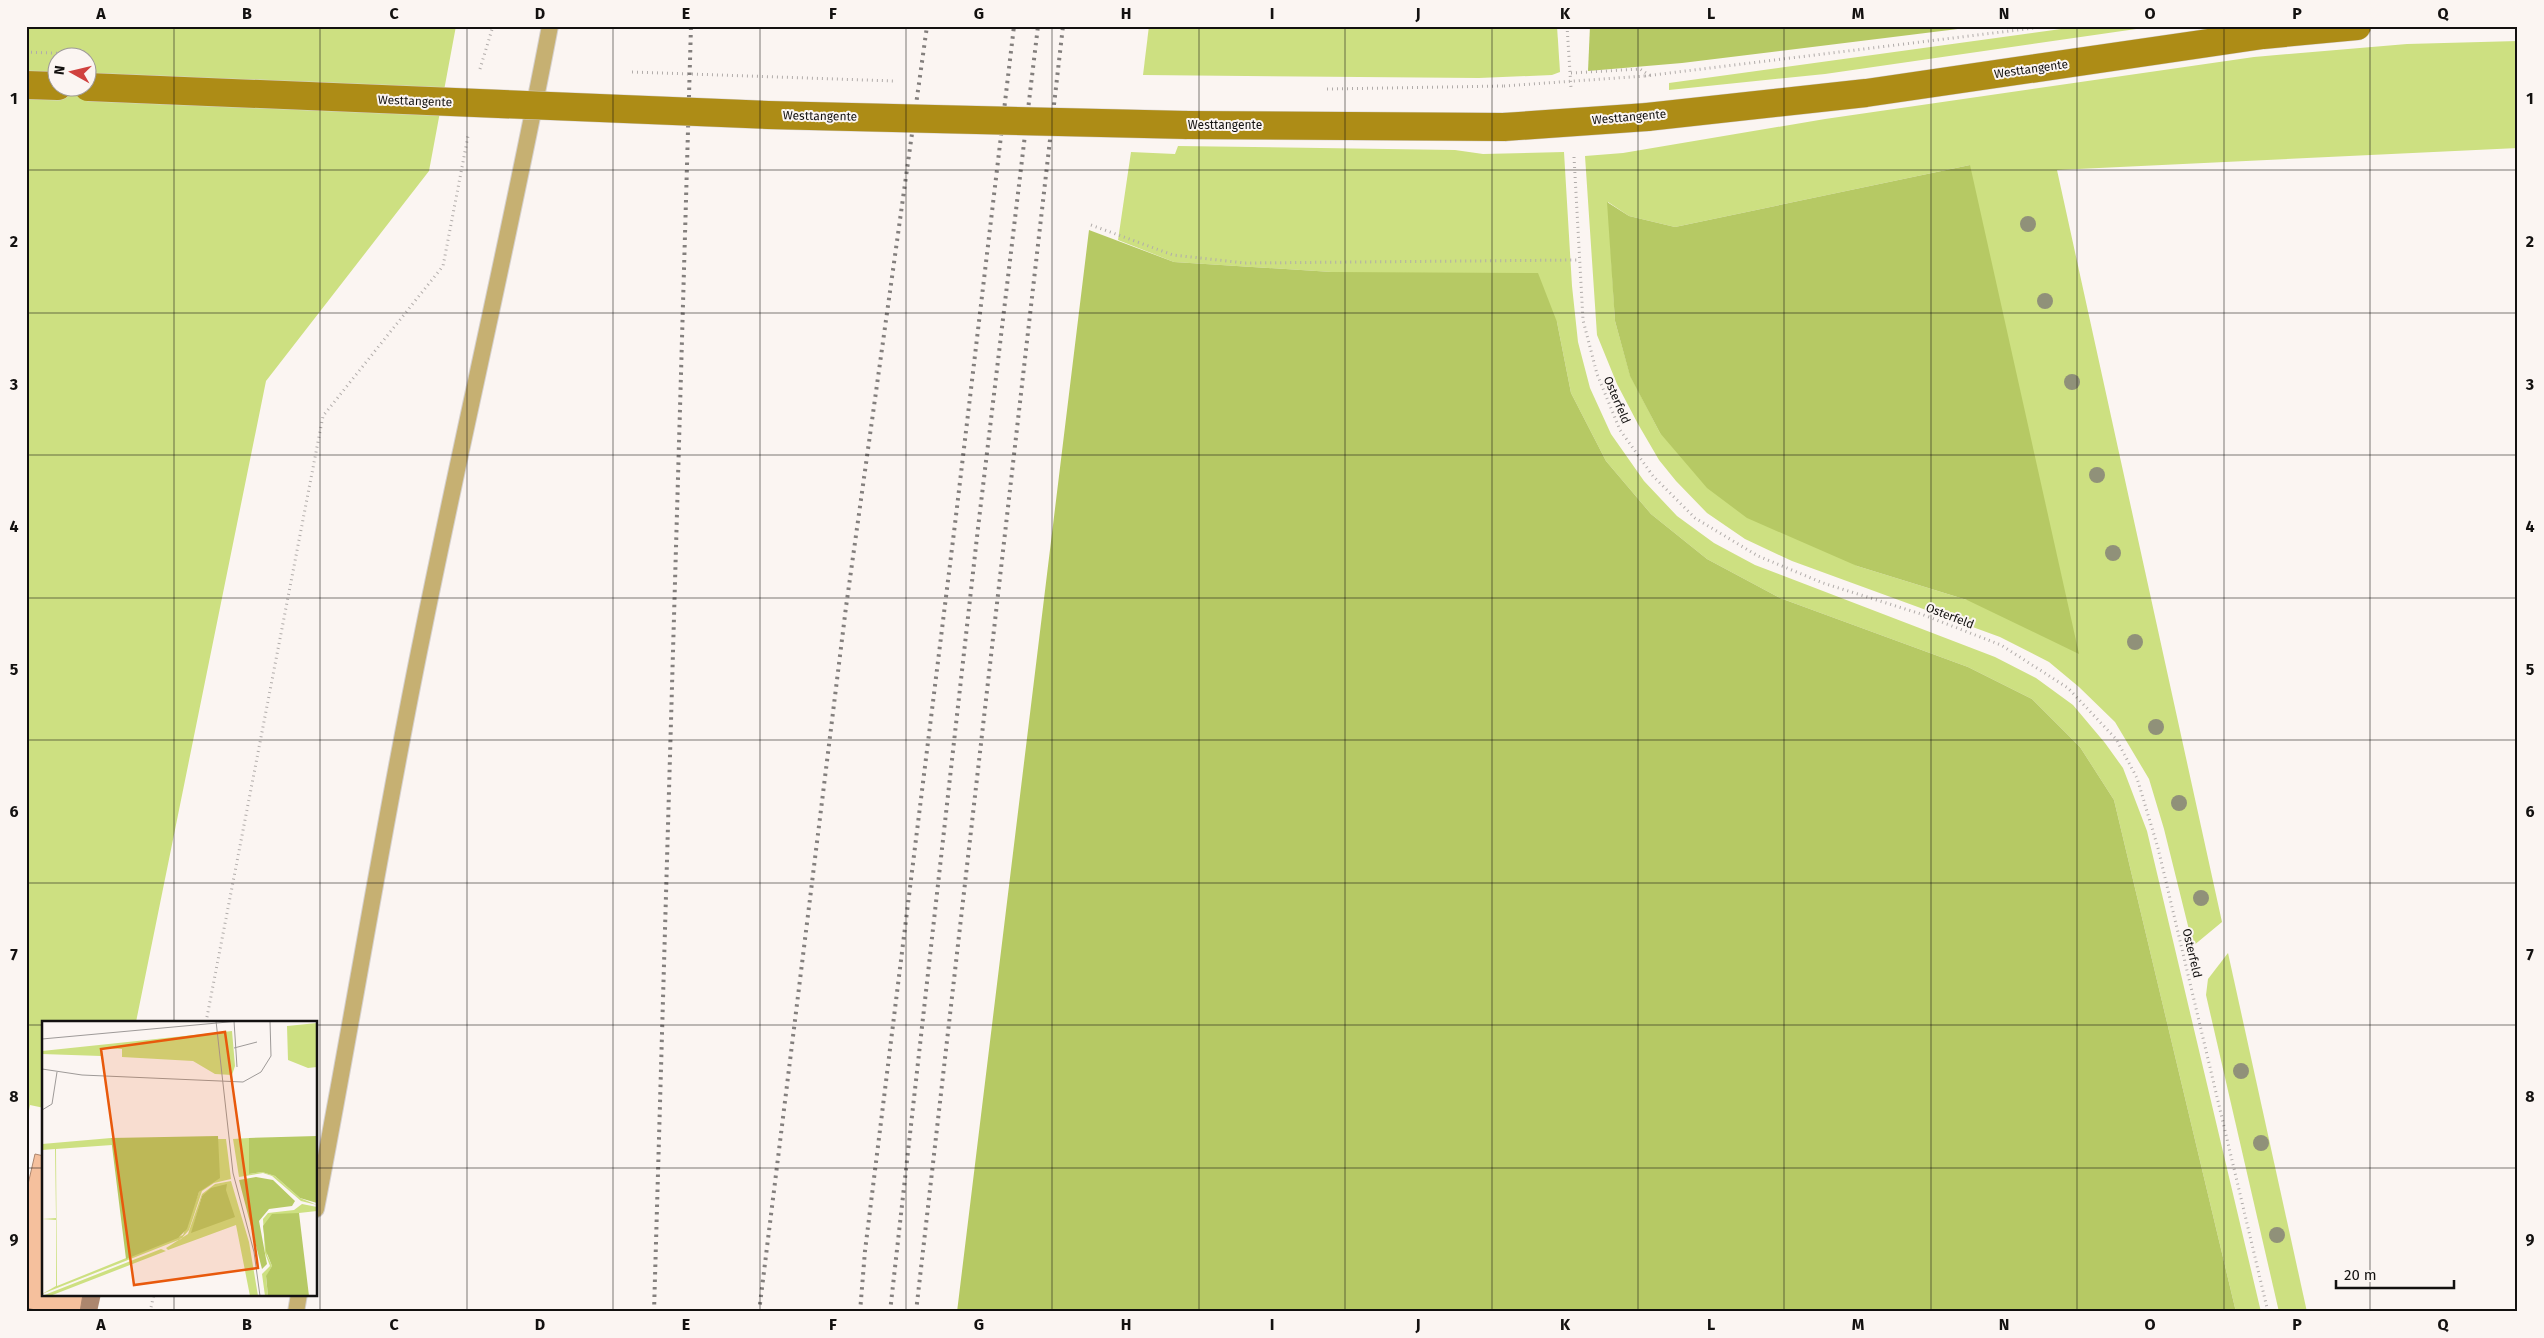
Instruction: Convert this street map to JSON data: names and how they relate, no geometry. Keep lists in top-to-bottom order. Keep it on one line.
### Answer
{"streets":{"main road":["Westtangente"],"path":["Osterfeld"]},"scale_bar":"20 m","north":"left","grid":{"columns":["A","B","C","D","E","F","G","H","I","J","K","L","M","N","O","P","Q"],"rows":["1","2","3","4","5","6","7","8","9"]}}
